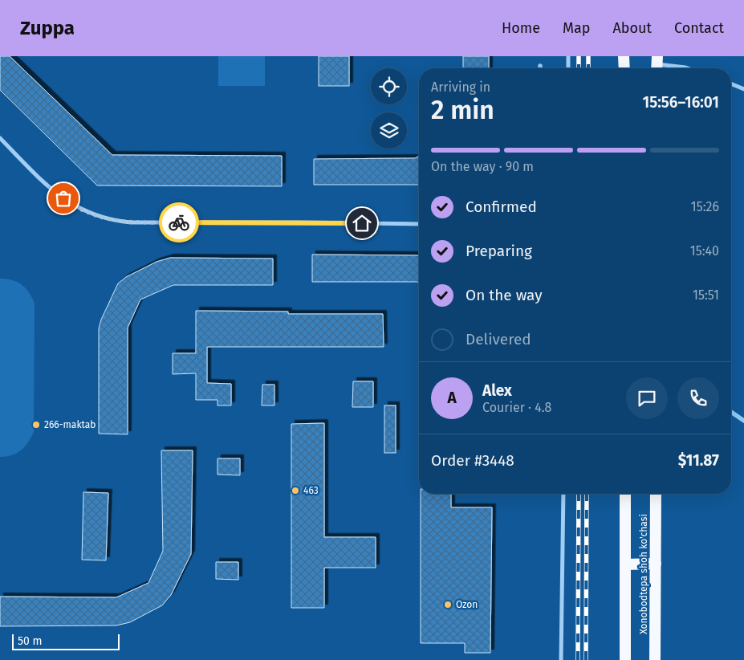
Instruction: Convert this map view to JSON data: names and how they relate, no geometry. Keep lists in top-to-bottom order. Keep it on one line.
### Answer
{"streets":{"highway":["Xonobodtepa shoh ko'chasi"]},"places":["266-maktab","463","Ozon"],"scale_bar":"50 m","page":{"header":"Zuppa","nav":["Home","Map","About","Contact"],"heading":["2 min","Arriving in","15:56–16:01"],"panel":["Alex","Courier · 4.8","Order #3448","$11.87"],"bar":"On the way · 90 m","list":[["Confirmed","15:26"],["Preparing","15:40"],["On the way","15:51"],"Delivered"],"round":"A","scale":"50 m"}}
